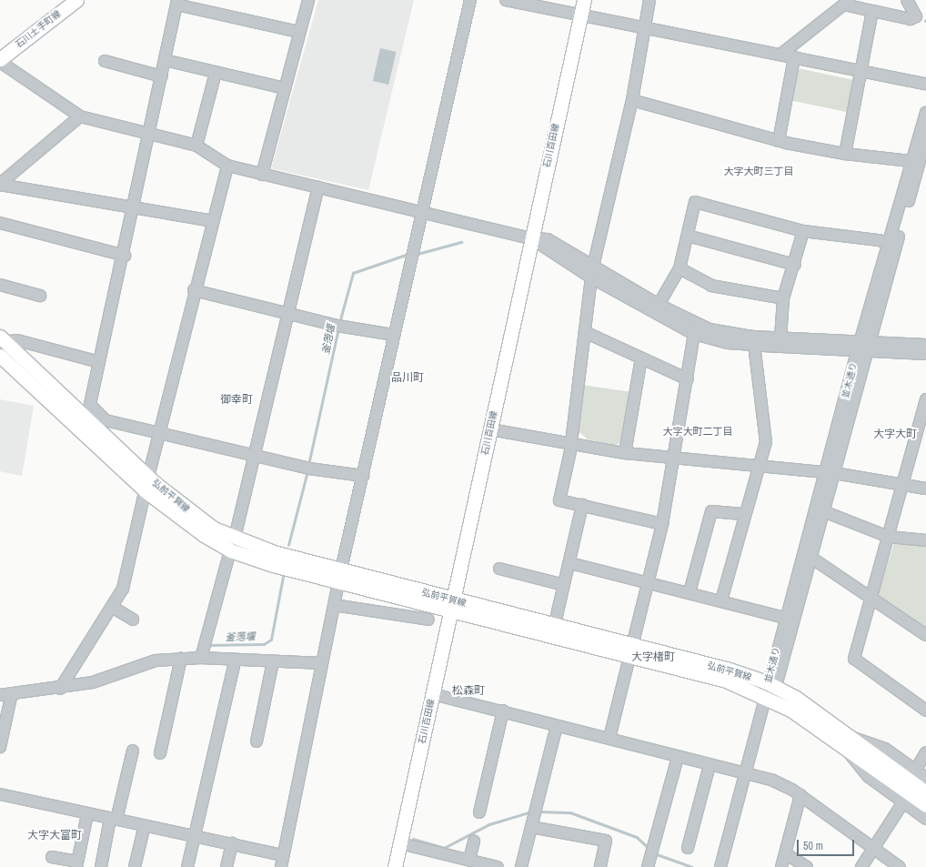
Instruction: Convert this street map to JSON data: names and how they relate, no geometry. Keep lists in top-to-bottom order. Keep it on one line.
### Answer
{"streets":{"main road":["石川土手町線","石川百田線","弘前平賀線"],"street":["並木通り"]},"crossings":[["石川百田線","弘前平賀線"],["並木通り","弘前平賀線"]],"districts":["大字大町三丁目","品川町","御幸町","大字大町二丁目","大字大町","大字楮町","松森町","大字大富町"],"water":["釜萢堰"],"scale_bar":"50 m"}
